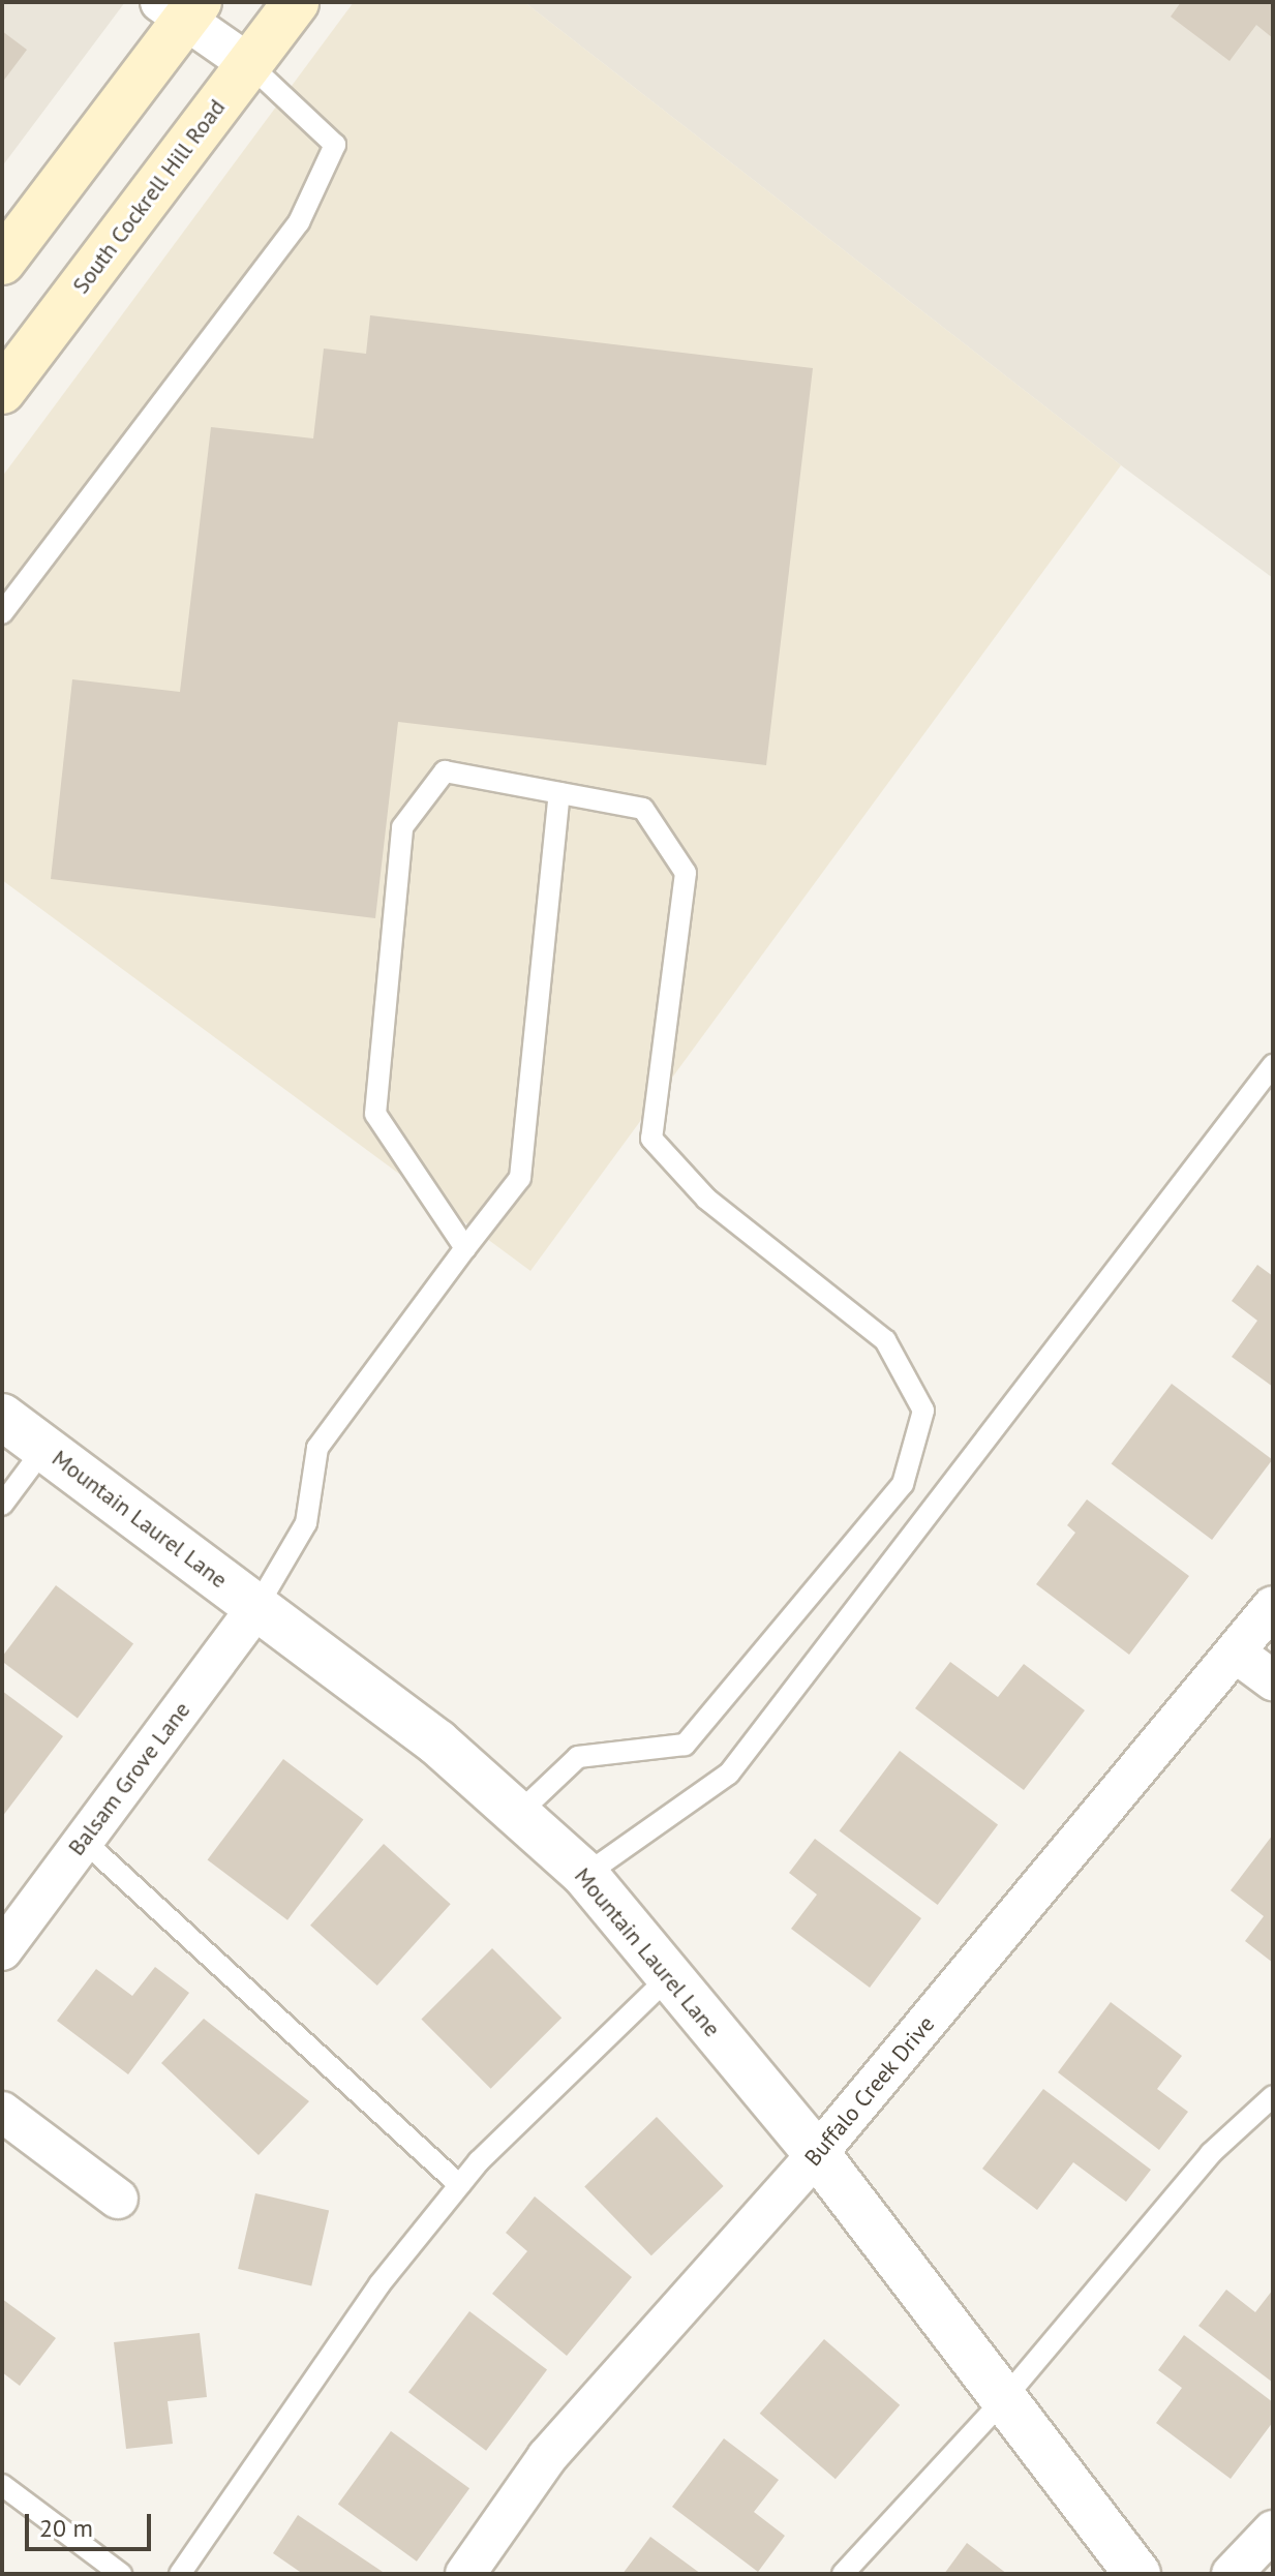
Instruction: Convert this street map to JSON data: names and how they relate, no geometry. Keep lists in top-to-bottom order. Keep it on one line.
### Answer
{"streets":{"main road":["South Cockrell Hill Road"],"street":["Mountain Laurel Lane","Balsam Grove Lane","Buffalo Creek Drive"]},"crossings":[["Mountain Laurel Lane","Balsam Grove Lane"],["Mountain Laurel Lane","Buffalo Creek Drive"]],"scale_bar":"20 m"}
